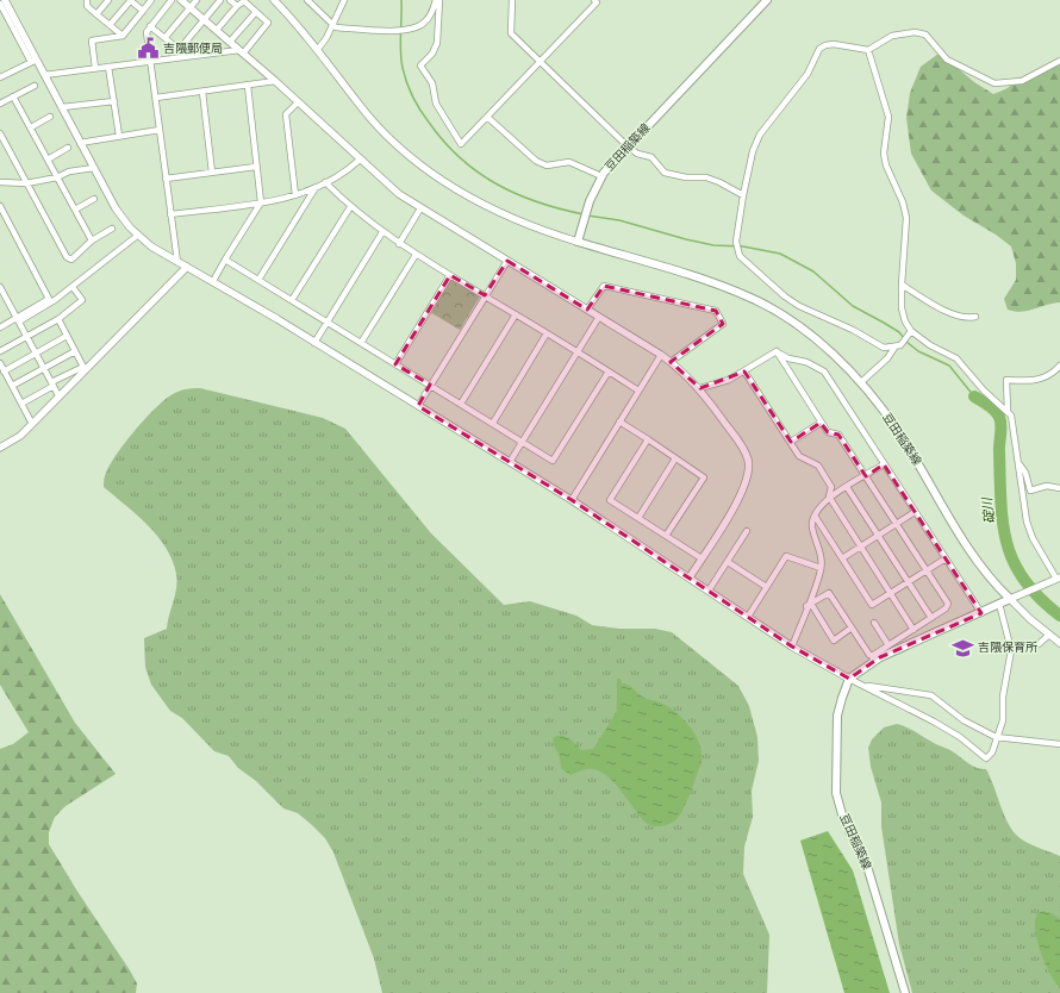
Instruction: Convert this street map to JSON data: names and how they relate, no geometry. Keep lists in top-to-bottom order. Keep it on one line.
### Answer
{"streets":{"main road":["豆田稲築線"]},"water":["碇川"],"places":{"public building":["吉隈郵便局"],"school or university":["吉隈保育所"]}}
